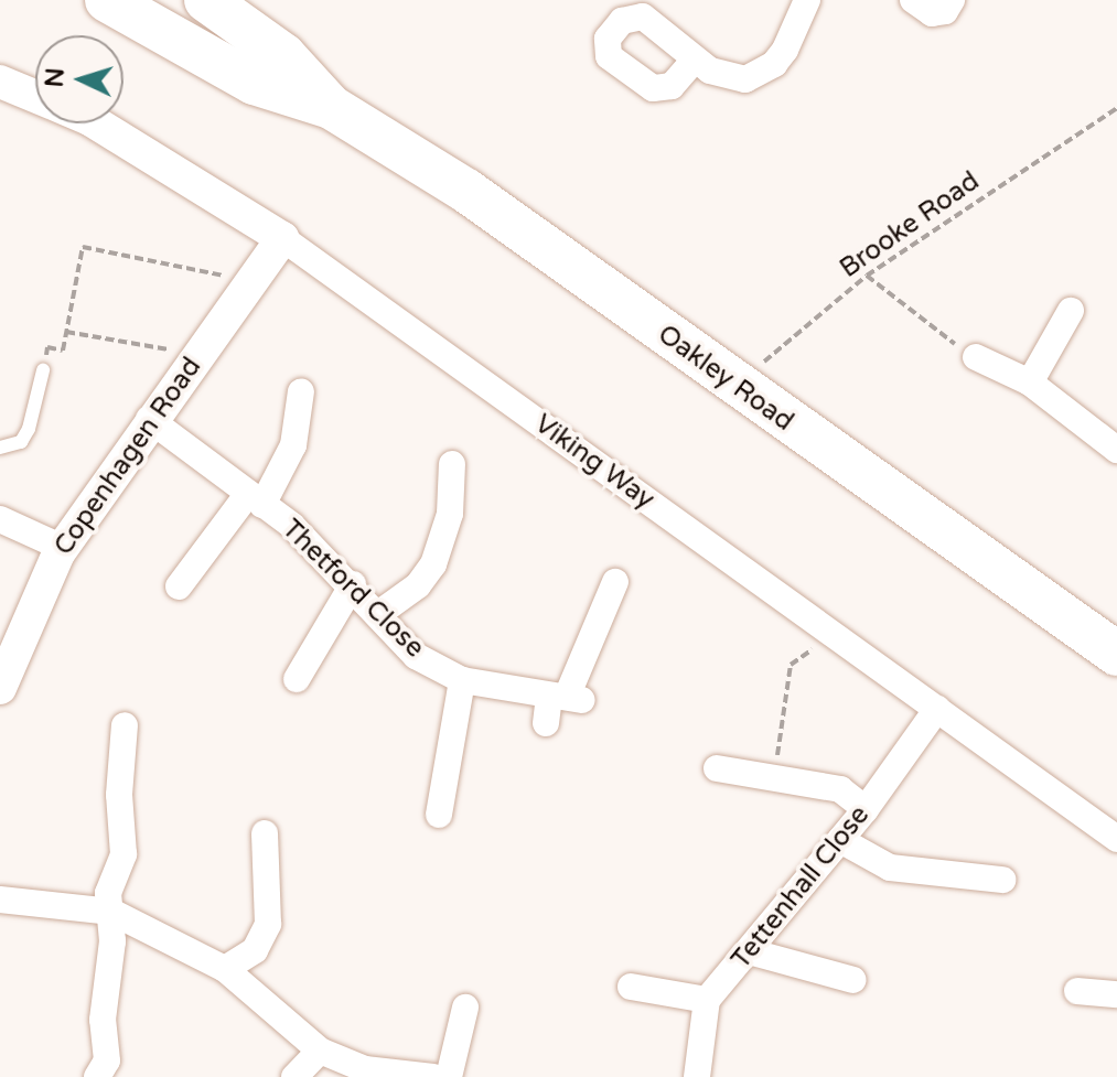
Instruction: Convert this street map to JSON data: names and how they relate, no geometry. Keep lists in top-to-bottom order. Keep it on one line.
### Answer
{"streets":{"main road":["Oakley Road"],"street":["Copenhagen Road","Viking Way","Thetford Close","Tettenhall Close"],"path":["Brooke Road"]},"crossings":[["Brooke Road","Oakley Road"],["Copenhagen Road","Viking Way"],["Copenhagen Road","Thetford Close"],["Viking Way","Tettenhall Close"]],"north":"left"}
